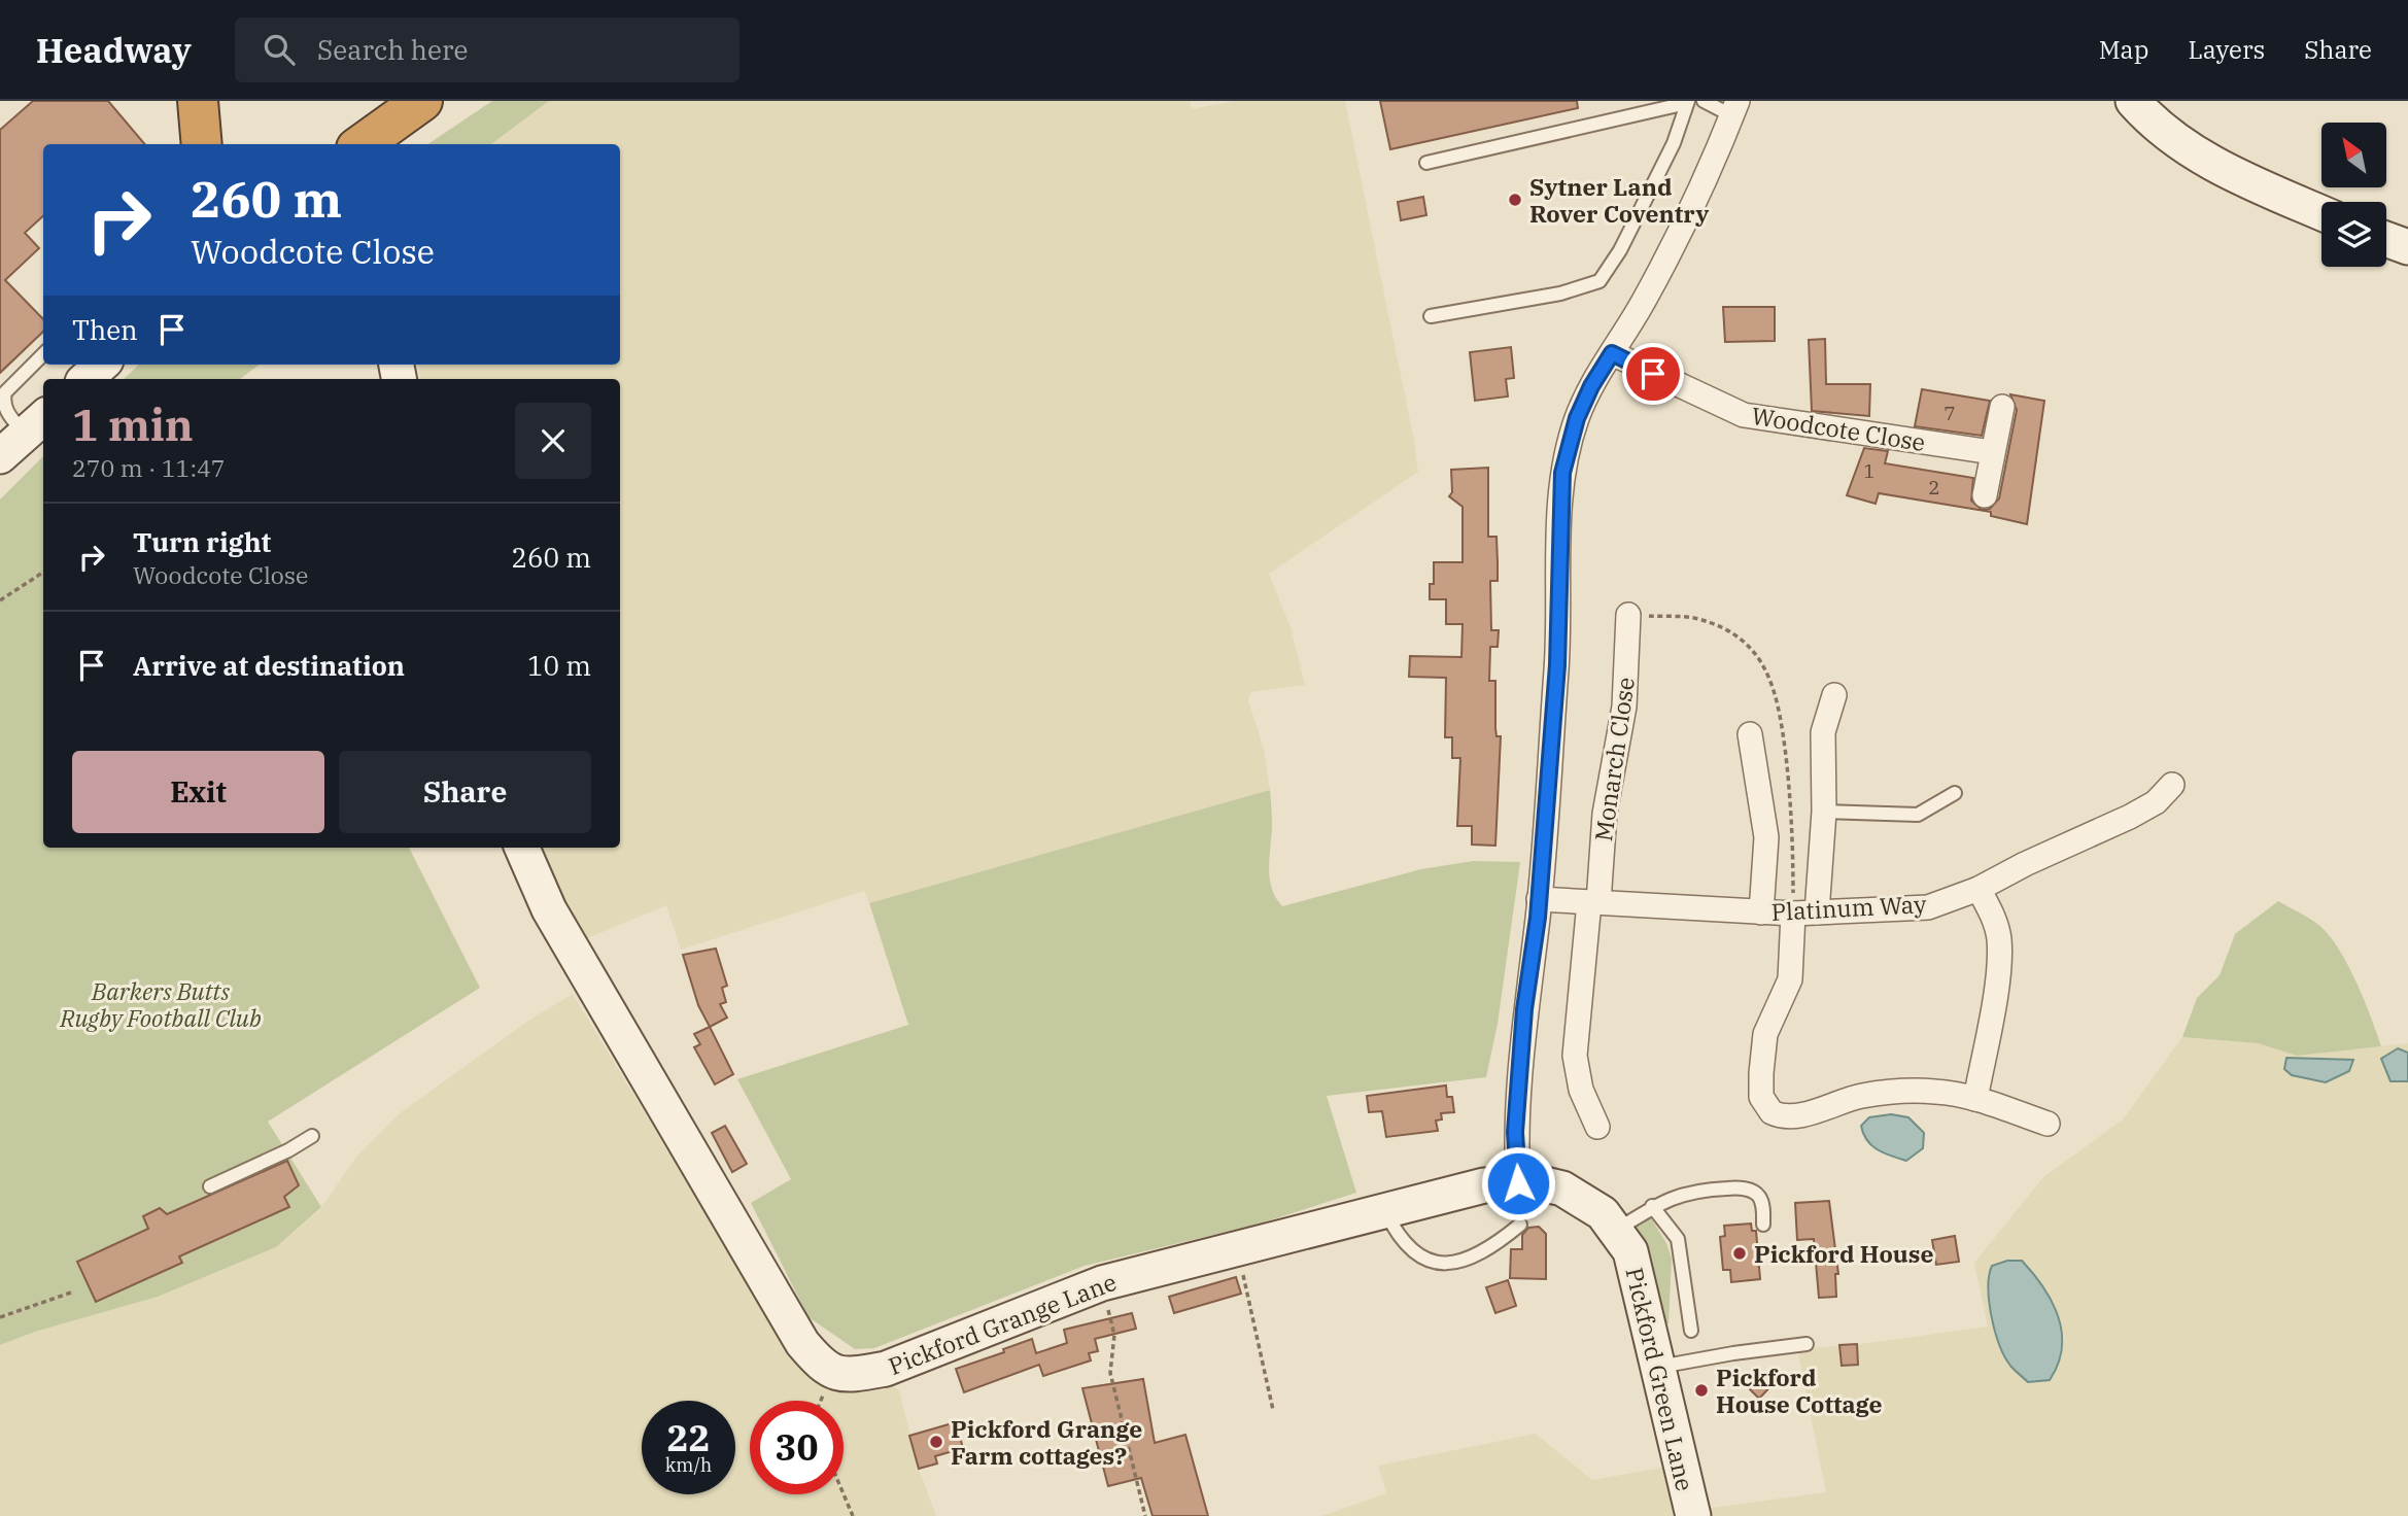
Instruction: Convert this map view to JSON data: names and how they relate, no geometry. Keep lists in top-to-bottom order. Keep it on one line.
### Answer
{"streets":{"street":["Woodcote Close","Monarch Close","Platinum Way","Pickford Grange Lane","Pickford Green Lane"]},"crossings":[["Monarch Close","Platinum Way"],["Pickford Grange Lane","Pickford Green Lane"]],"parks":["Barkers Butts Rugby Football Club"],"places":["Sytner Land Rover Coventry","Pickford House","Pickford House Cottage","Pickford Grange Farm cottages?"],"house_numbers":["7","1","2"],"north":"top left","page":{"header":"Headway","search":"Search here","nav":["Map","Layers","Share"],"turn":["260 m","Woodcote Close"],"then":"Then","heading":["1 min","270 m · 11:47"],"list":[{"name":"Turn right","note":"Woodcote Close","value":"260 m"},{"name":"Arrive at destination","value":"10 m"}],"buttons":["Exit","Share"],"speed":"22 km/h","limit":"30"}}
